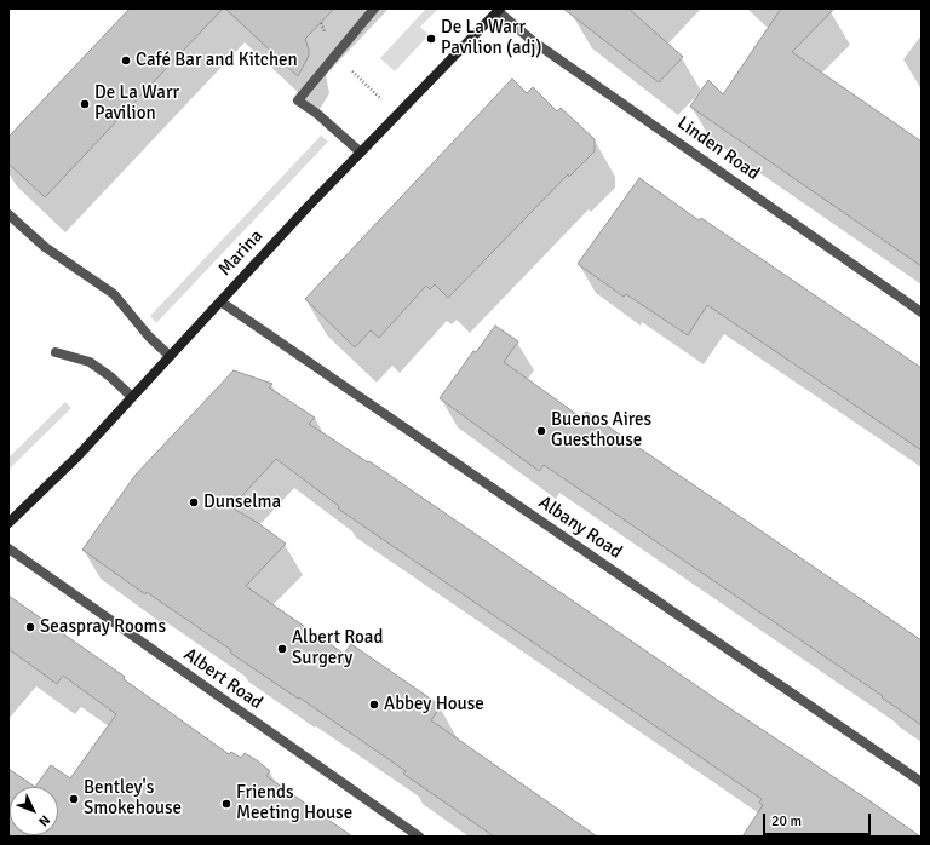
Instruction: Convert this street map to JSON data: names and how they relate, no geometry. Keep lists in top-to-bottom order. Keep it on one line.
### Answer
{"streets":{"main road":["Marina"],"street":["Linden Road","Albany Road","Albert Road"]},"crossings":[["Linden Road","Marina"],["Marina","Albany Road"]],"places":["De La Warr Pavilion (adj)","Café Bar and Kitchen","De La Warr Pavilion","Buenos Aires Guesthouse","Dunselma","Seaspray Rooms","Albert Road Surgery","Abbey House","Bentley's Smokehouse","Friends Meeting House"],"scale_bar":"20 m","north":"bottom right"}
